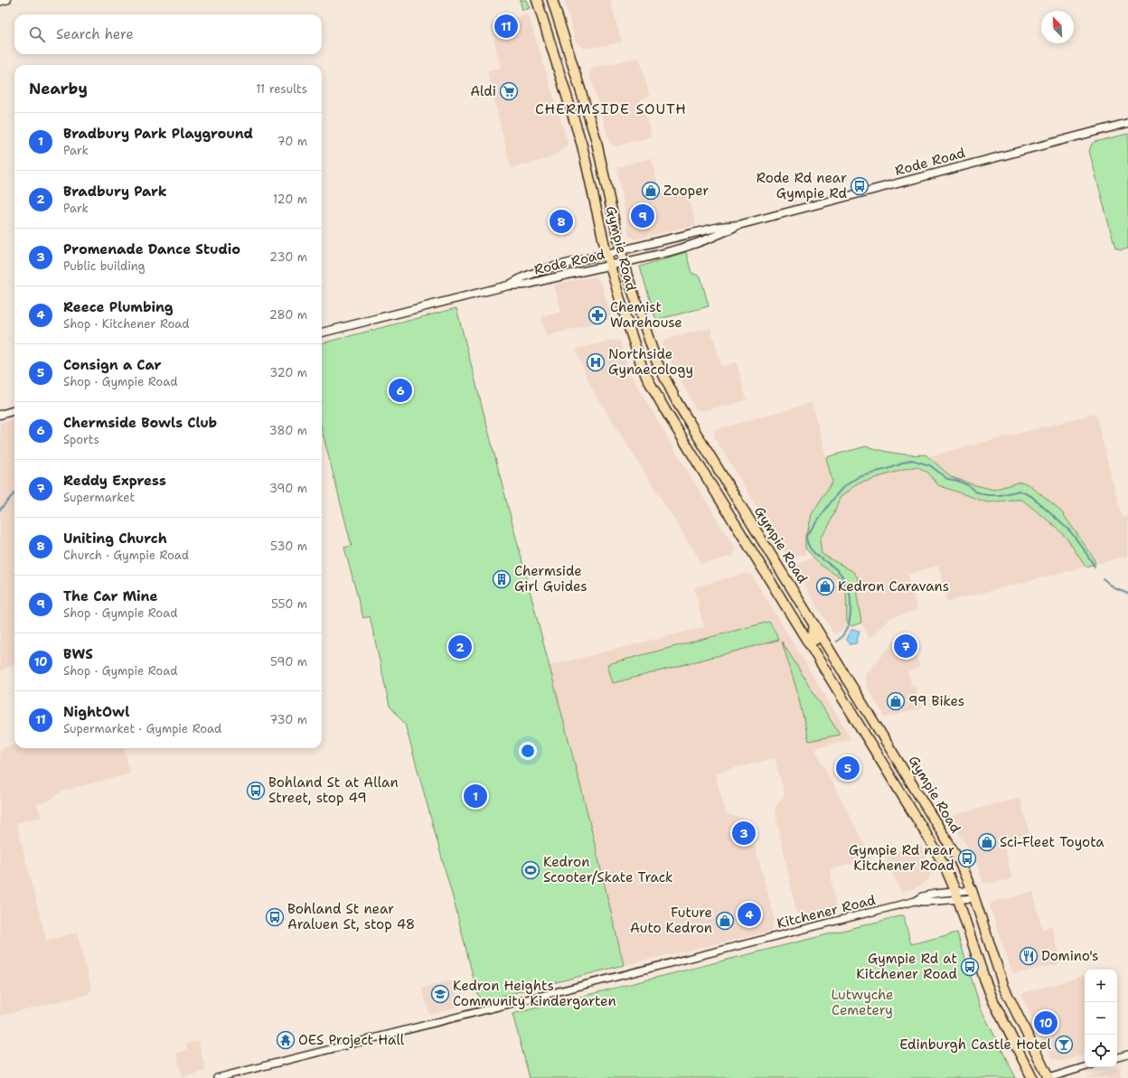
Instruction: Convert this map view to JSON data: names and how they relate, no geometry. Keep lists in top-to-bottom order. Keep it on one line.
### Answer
{"streets":{"highway":["Gympie Road"],"main road":["Rode Road"],"street":["Kitchener Road"]},"crossings":[["Rode Road","Gympie Road"],["Gympie Road","Kitchener Road"]],"districts":["CHERMSIDE SOUTH"],"parks":["Lutwyche Cemetery"],"places":{"supermarket":["Aldi"],"bus stop":["Rode Rd near Gympie Rd","Bohland St at Allan Street, stop 49","Gympie Rd near Kitchener Road","Bohland St near Araluen St, stop 48","Gympie Rd at Kitchener Road"],"shop":["Zooper","Kedron Caravans","99 Bikes","Sci-Fleet Toyota","Future Auto Kedron"],"pharmacy":["Chemist Warehouse"],"hospital":["Northside Gynaecology"],"building":["Chermside Girl Guides"],"sports":["Kedron Scooter/Skate Track"],"restaurant":["Domino's"],"school or university":["Kedron Heights Community Kindergarten"],"temple":["OES Project Hall"],"bar":["Edinburgh Castle Hotel"]},"north":"top left","page":{"pins":["11","9","8","6","7","2","5","1","3","4","10"],"search":"Search here","heading":["Nearby","11 results"],"list":[{"mark":"1","name":"Bradbury Park Playground","note":"Park","value":"70 m"},{"mark":"2","name":"Bradbury Park","note":"Park","value":"120 m"},{"mark":"3","name":"Promenade Dance Studio","note":"Public building","value":"230 m"},{"mark":"4","name":"Reece Plumbing","note":"Shop · Kitchener Road","value":"280 m"},{"mark":"5","name":"Consign a Car","note":"Shop · Gympie Road","value":"320 m"},{"mark":"6","name":"Chermside Bowls Club","note":"Sports","value":"380 m"},{"mark":"7","name":"Reddy Express","note":"Supermarket","value":"390 m"},{"mark":"8","name":"Uniting Church","note":"Church · Gympie Road","value":"530 m"},{"mark":"9","name":"The Car Mine","note":"Shop · Gympie Road","value":"550 m"},{"mark":"10","name":"BWS","note":"Shop · Gympie Road","value":"590 m"},{"mark":"11","name":"NightOwl","note":"Supermarket · Gympie Road","value":"730 m"}],"map_buttons":["+","−"]}}
